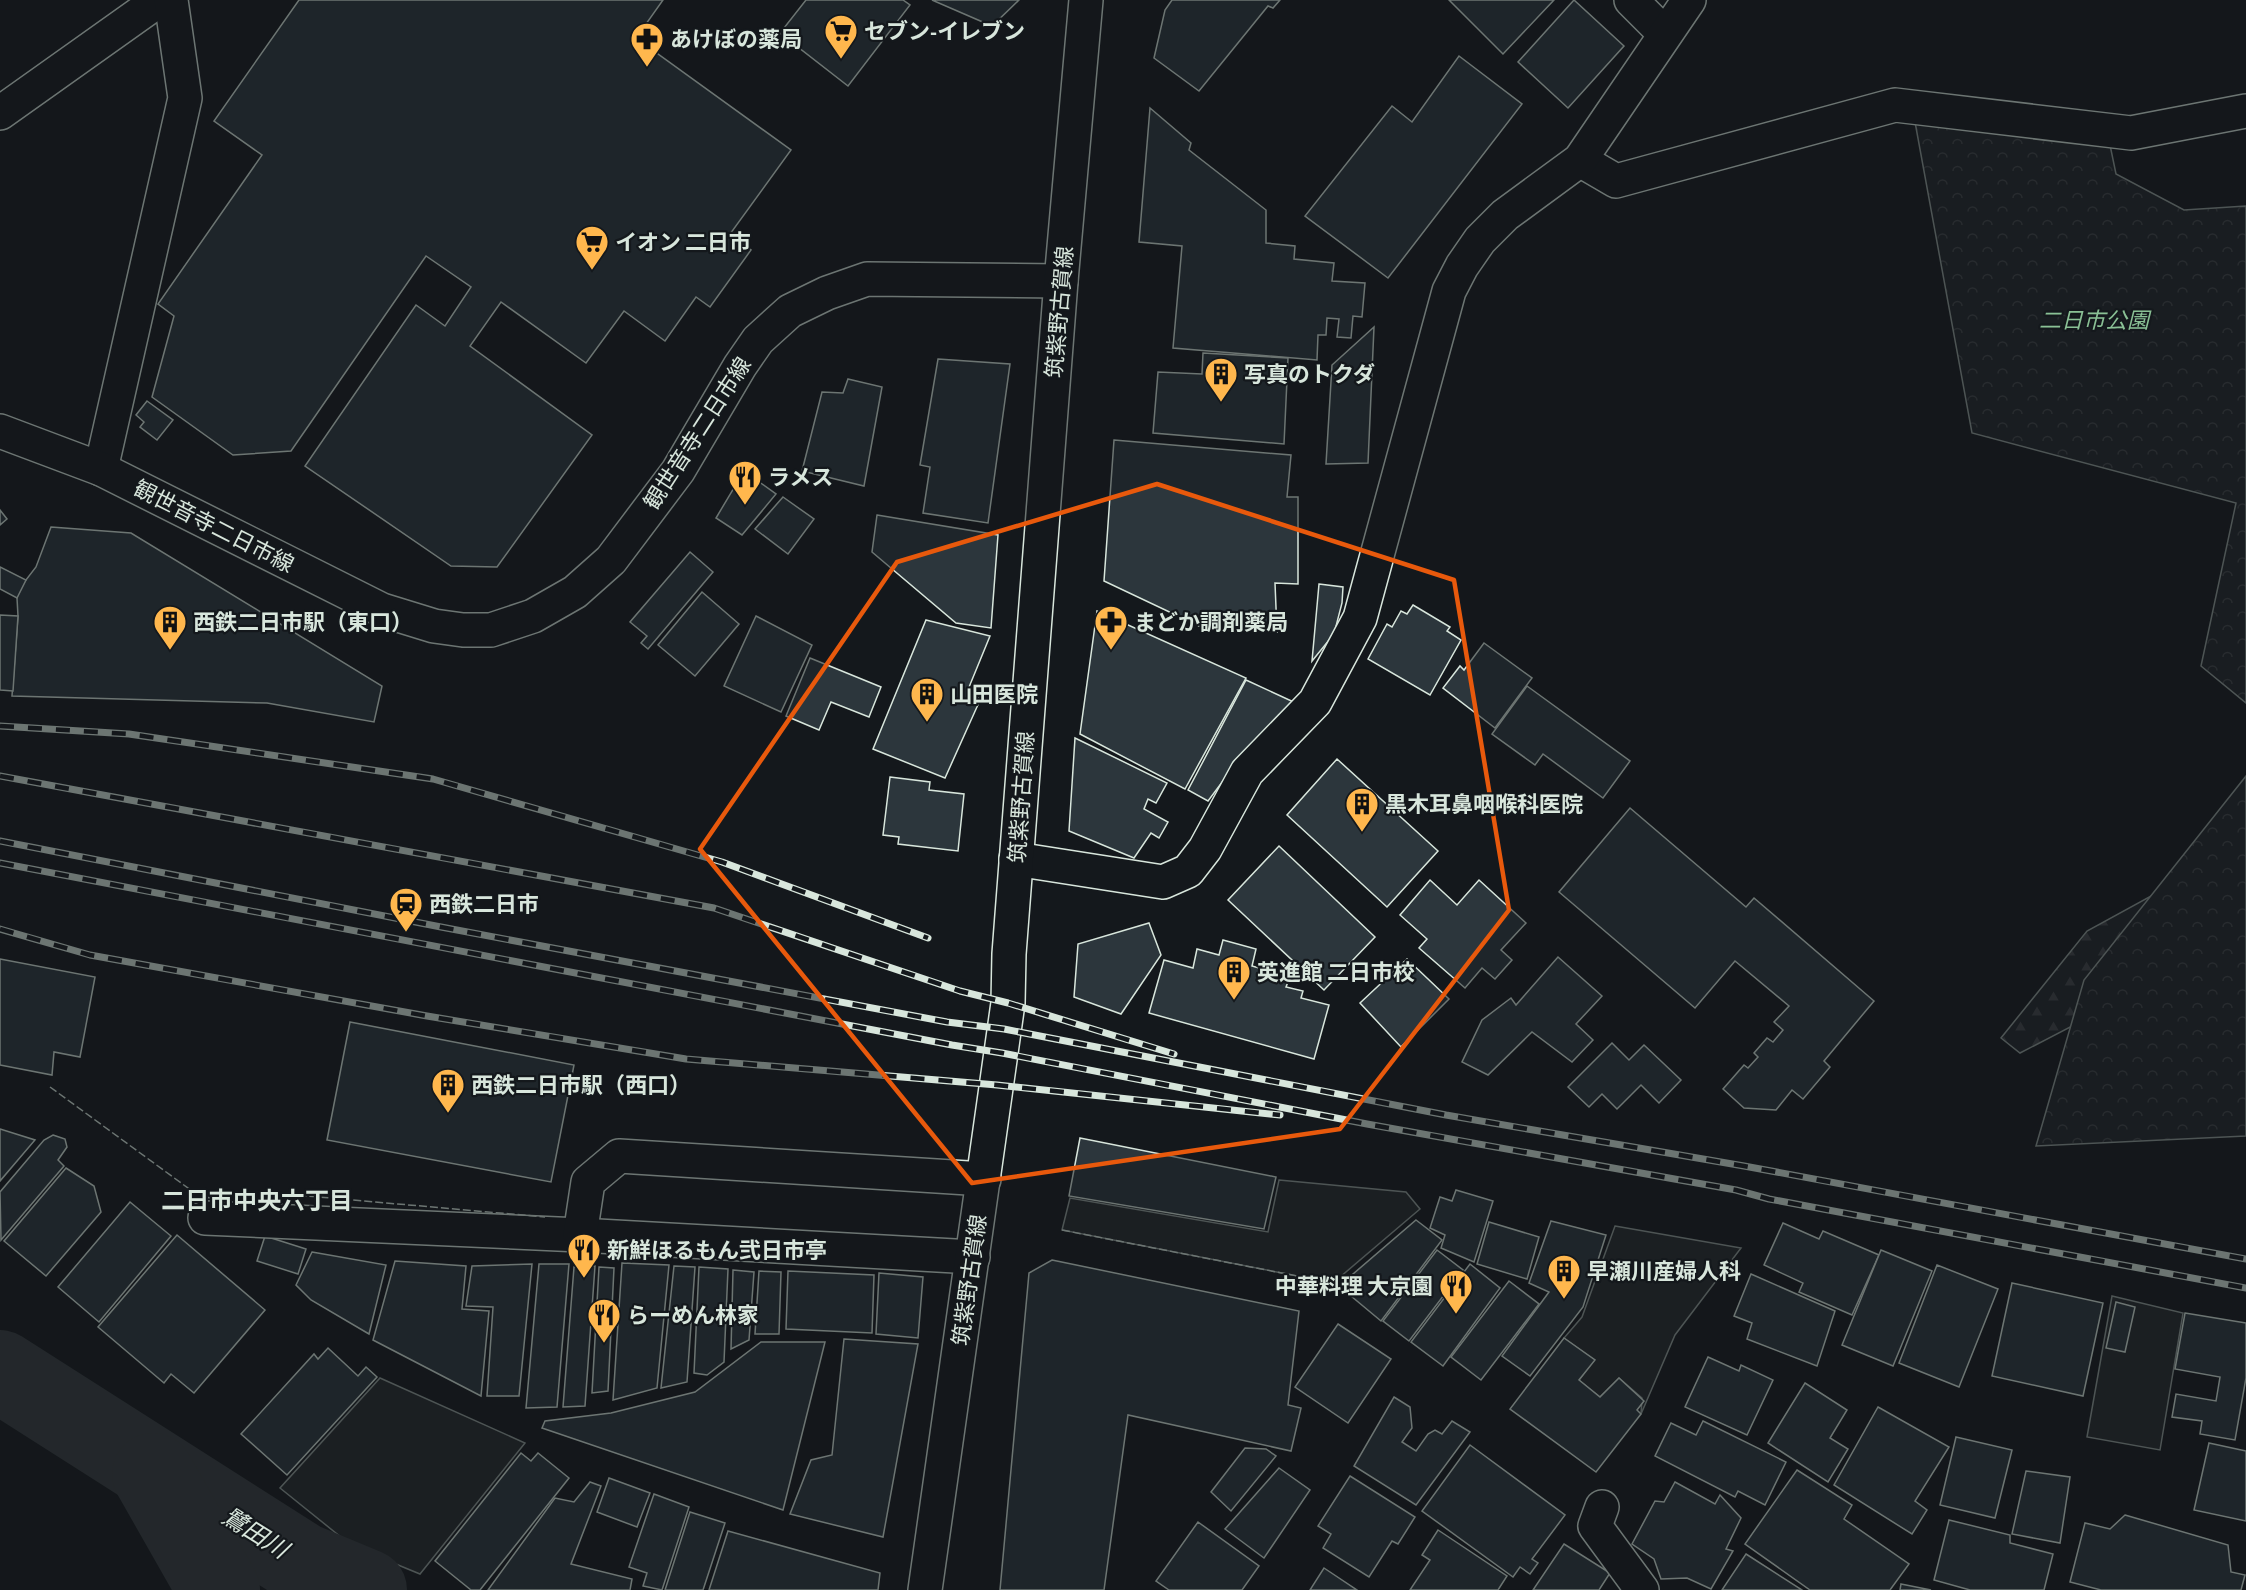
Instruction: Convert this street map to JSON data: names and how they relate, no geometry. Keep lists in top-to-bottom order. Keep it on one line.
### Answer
{"streets":{"street":["筑紫野古賀線","観世音寺二日市線"]},"crossings":[["筑紫野古賀線","観世音寺二日市線"]],"districts":["二日市中央六丁目"],"water":["鷺田川"],"parks":["二日市公園"],"places":{"supermarket":["セブン-イレブン","イオン 二日市"],"pharmacy":["あけぼの薬局","まどか調剤薬局"],"building":["写真のトクダ","西鉄二日市駅（東口）","山田医院","黒木耳鼻咽喉科医院","英進館 二日市校","西鉄二日市駅（西口）","早瀬川産婦人科"],"restaurant":["ラメス","新鮮ほるもん弐日市亭","中華料理 大京園","らーめん林家"],"station":["西鉄二日市"]}}
